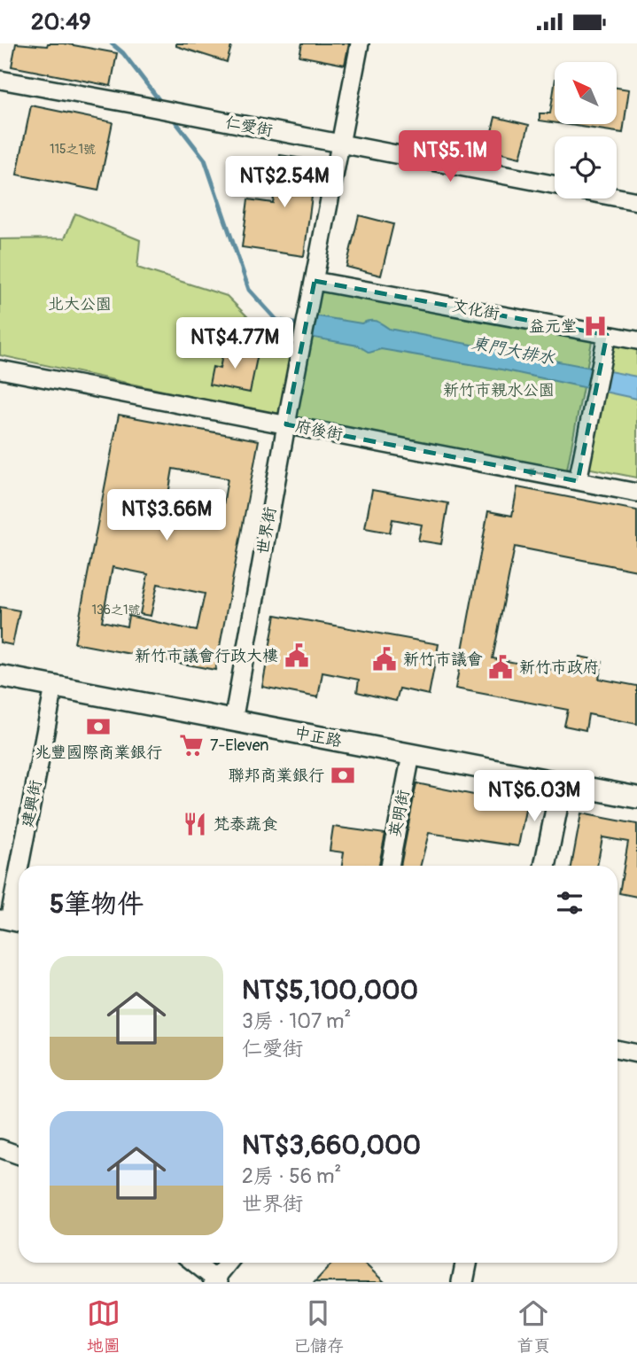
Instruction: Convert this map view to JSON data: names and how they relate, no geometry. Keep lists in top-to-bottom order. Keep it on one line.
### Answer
{"streets":{"street":["仁愛街","文化街","府後街","世界街","中正路","建興街","英明街"]},"crossings":[["文化街","世界街"],["府後街","世界街"],["世界街","中正路"],["中正路","建興街"],["中正路","英明街"]],"one_way":["府後街"],"water":["東門大排水"],"parks":["北大公園","新竹市親水公園"],"places":{"hospital":["益元堂"],"public building":["新竹市議會行政大樓","新竹市議會","新竹市政府"],"bank":["兆豐國際商業銀行","聯邦商業銀行"],"supermarket":["7-Eleven"],"restaurant":["梵泰蔬食"]},"house_numbers":["115之1號","136之1號"],"north":"top left","page":{"status":"20:49","price":["NT$5.1M","NT$2.54M","NT$4.77M","NT$3.66M","NT$6.03M"],"heading":"5筆物件","list":[{"name":"NT$5,100,000","note":"3房 · 107 m² · 仁愛街"},{"name":"NT$3,660,000","note":"2房 · 56 m² · 世界街"}],"tabs":["地圖","已儲存","首頁"]}}
